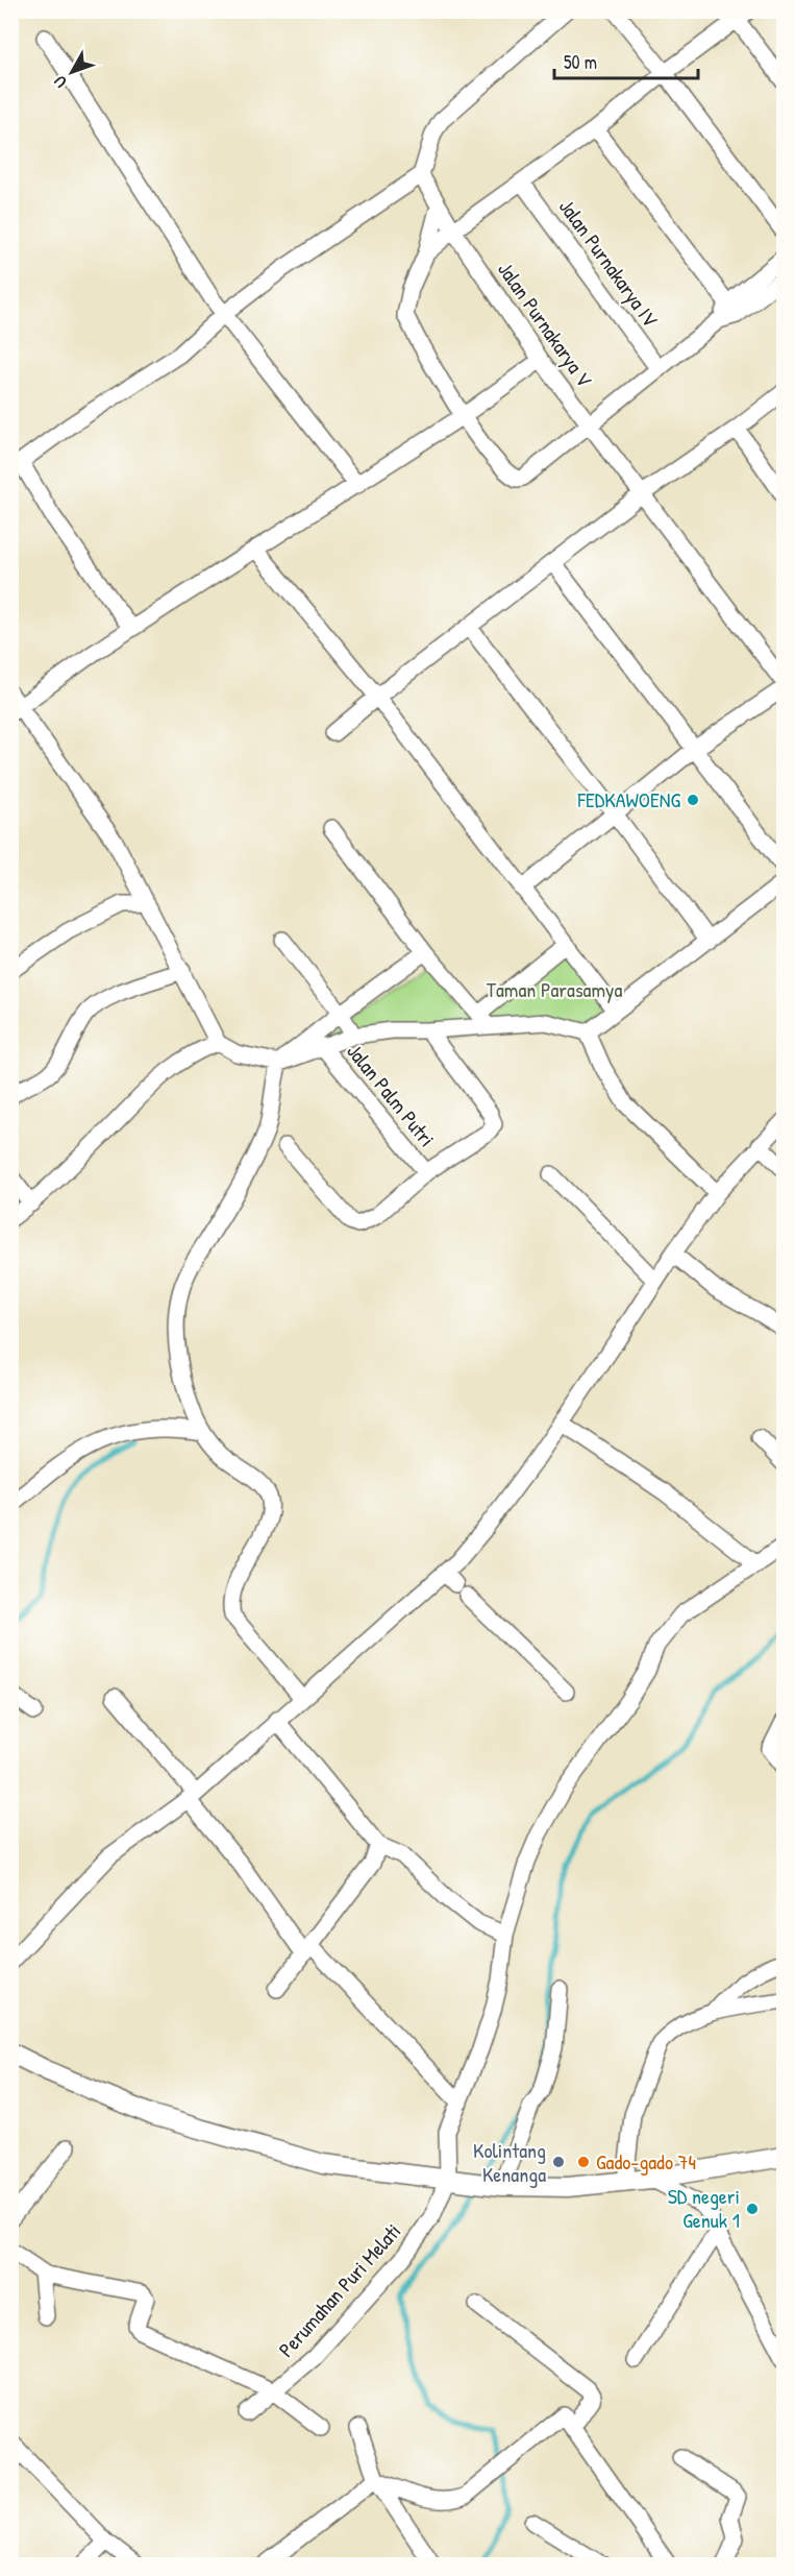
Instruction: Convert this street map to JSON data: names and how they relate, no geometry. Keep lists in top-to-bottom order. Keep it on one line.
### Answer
{"streets":{"street":["Jalan Purnakarya IV","Jalan Purnakarya V","Jalan Palm Putri","Perumahan Puri Melati"]},"parks":["Taman Parasamya"],"places":["FEDKAWOENG","Kolintang Kenanga","Gado-gado 74","SD negeri Genuk 1"],"scale_bar":"50 m","north":"bottom left"}
